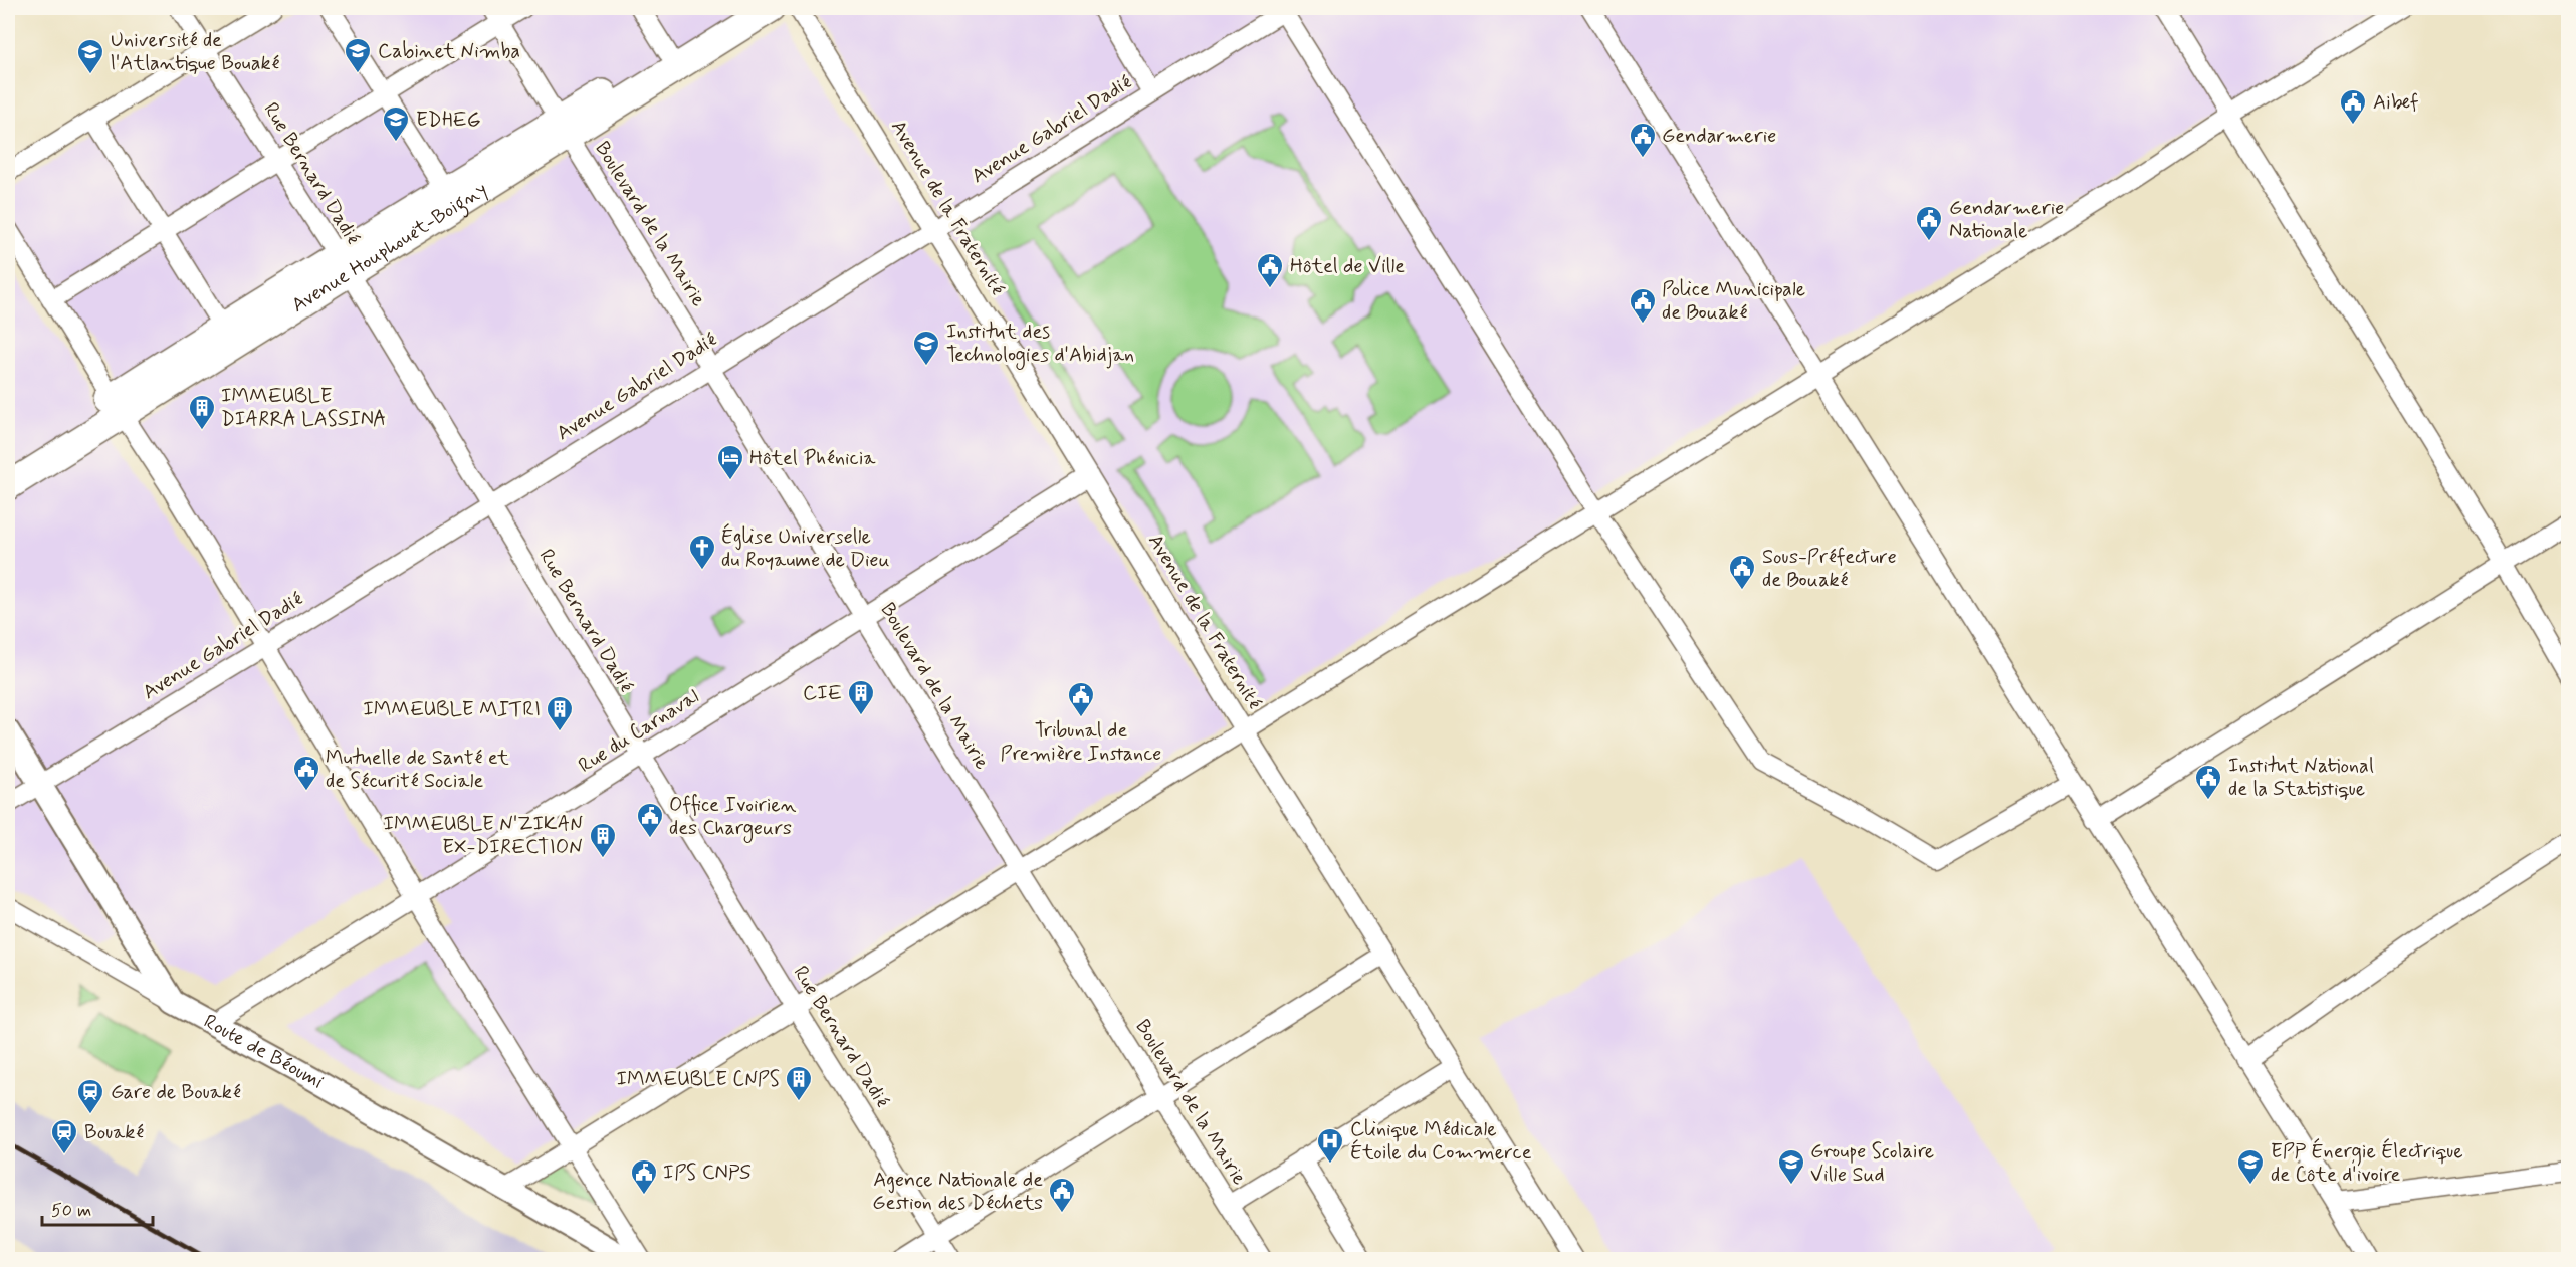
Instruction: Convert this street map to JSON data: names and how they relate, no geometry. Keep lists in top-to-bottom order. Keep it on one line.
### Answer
{"streets":{"highway":["Avenue Houphouët-Boigny"],"main road":["Route de Béoumi"],"street":["Avenue Gabriel Dadié","Rue Bernard Dadié","Avenue de la Fraternité","Boulevard de la Mairie","Rue du Carnaval"]},"crossings":[["Avenue Gabriel Dadié","Rue Bernard Dadié"],["Avenue Gabriel Dadié","Avenue de la Fraternité"],["Avenue Gabriel Dadié","Boulevard de la Mairie"],["Avenue Gabriel Dadié","Route de Béoumi"],["Rue Bernard Dadié","Avenue Houphouët-Boigny"],["Rue Bernard Dadié","Rue du Carnaval"],["Avenue de la Fraternité","Rue du Carnaval"],["Boulevard de la Mairie","Avenue Houphouët-Boigny"],["Boulevard de la Mairie","Rue du Carnaval"],["Rue du Carnaval","Route de Béoumi"]],"places":{"school or university":["Cabinet Nimba","Université de l'Atlantique Bouaké","EDHEG","Institut des Technologies d'Abidjan","Groupe Scolaire Ville Sud","EPP Énergie Électrique de Côte d'ivoire"],"public building":["Aibef","Gendarmerie","Gendarmerie Nationale","Hôtel de Ville","Police Municipale de Bouaké","Sous-Préfecture de Bouaké","Tribunal de Première Instance","Mutuelle de Santé et de Sécurité Sociale","Institut National de la Statistique","Office Ivoirien des Chargeurs","IPS CNPS","Agence Nationale de Gestion des Déchets"],"building":["IMMEUBLE DIARRA LASSINA","CIE","IMMEUBLE MITRI","IMMEUBLE N'ZIKAN EX-DIRECTION","IMMEUBLE CNPS"],"hotel":["Hôtel Phénicia"],"church":["Église Universelle du Royaume de Dieu"],"station":["Gare de Bouaké","Bouaké"],"hospital":["Clinique Médicale Étoile du Commerce"]},"scale_bar":"50 m"}
